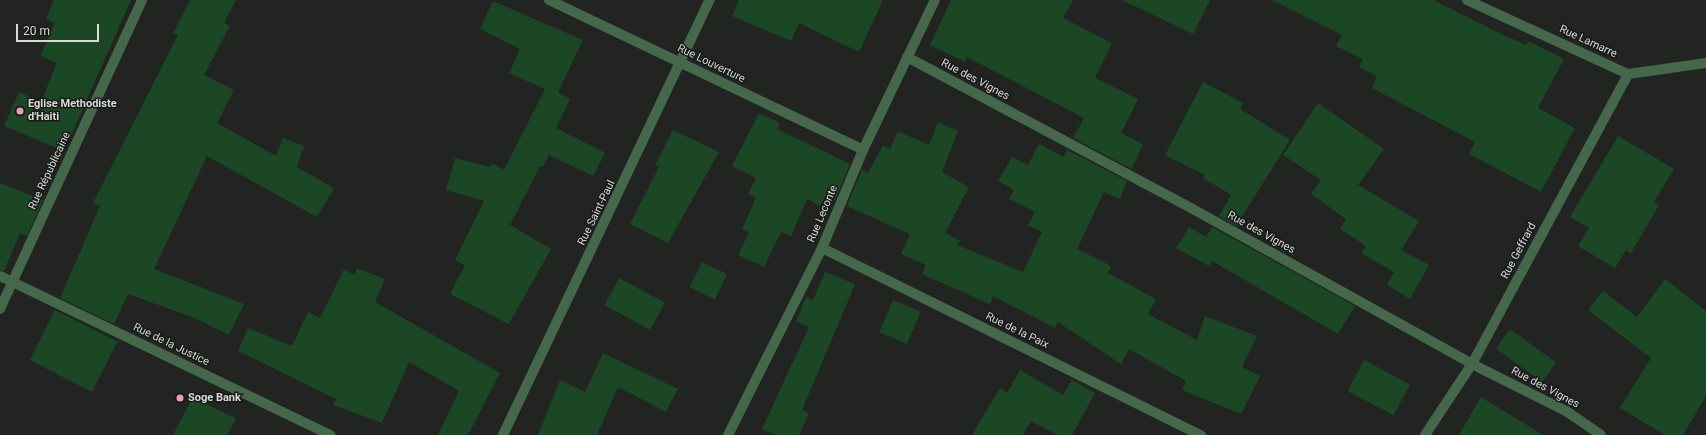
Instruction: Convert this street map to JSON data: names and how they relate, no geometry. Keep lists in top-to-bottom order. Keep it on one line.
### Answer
{"streets":{"street":["Rue Lamarre","Rue Louverture","Rue des Vignes","Rue Républicaine","Rue Saint-Paul","Rue Leconte","Rue Geffrard","Rue de la Paix","Rue de la Justice"]},"crossings":[["Rue Lamarre","Rue Geffrard"],["Rue Louverture","Rue Saint-Paul"],["Rue Louverture","Rue Leconte"],["Rue des Vignes","Rue Leconte"],["Rue des Vignes","Rue Geffrard"],["Rue Républicaine","Rue de la Justice"],["Rue Leconte","Rue de la Paix"]],"places":["Eglise Methodiste d'Haiti","Soge Bank"],"scale_bar":"20 m"}
